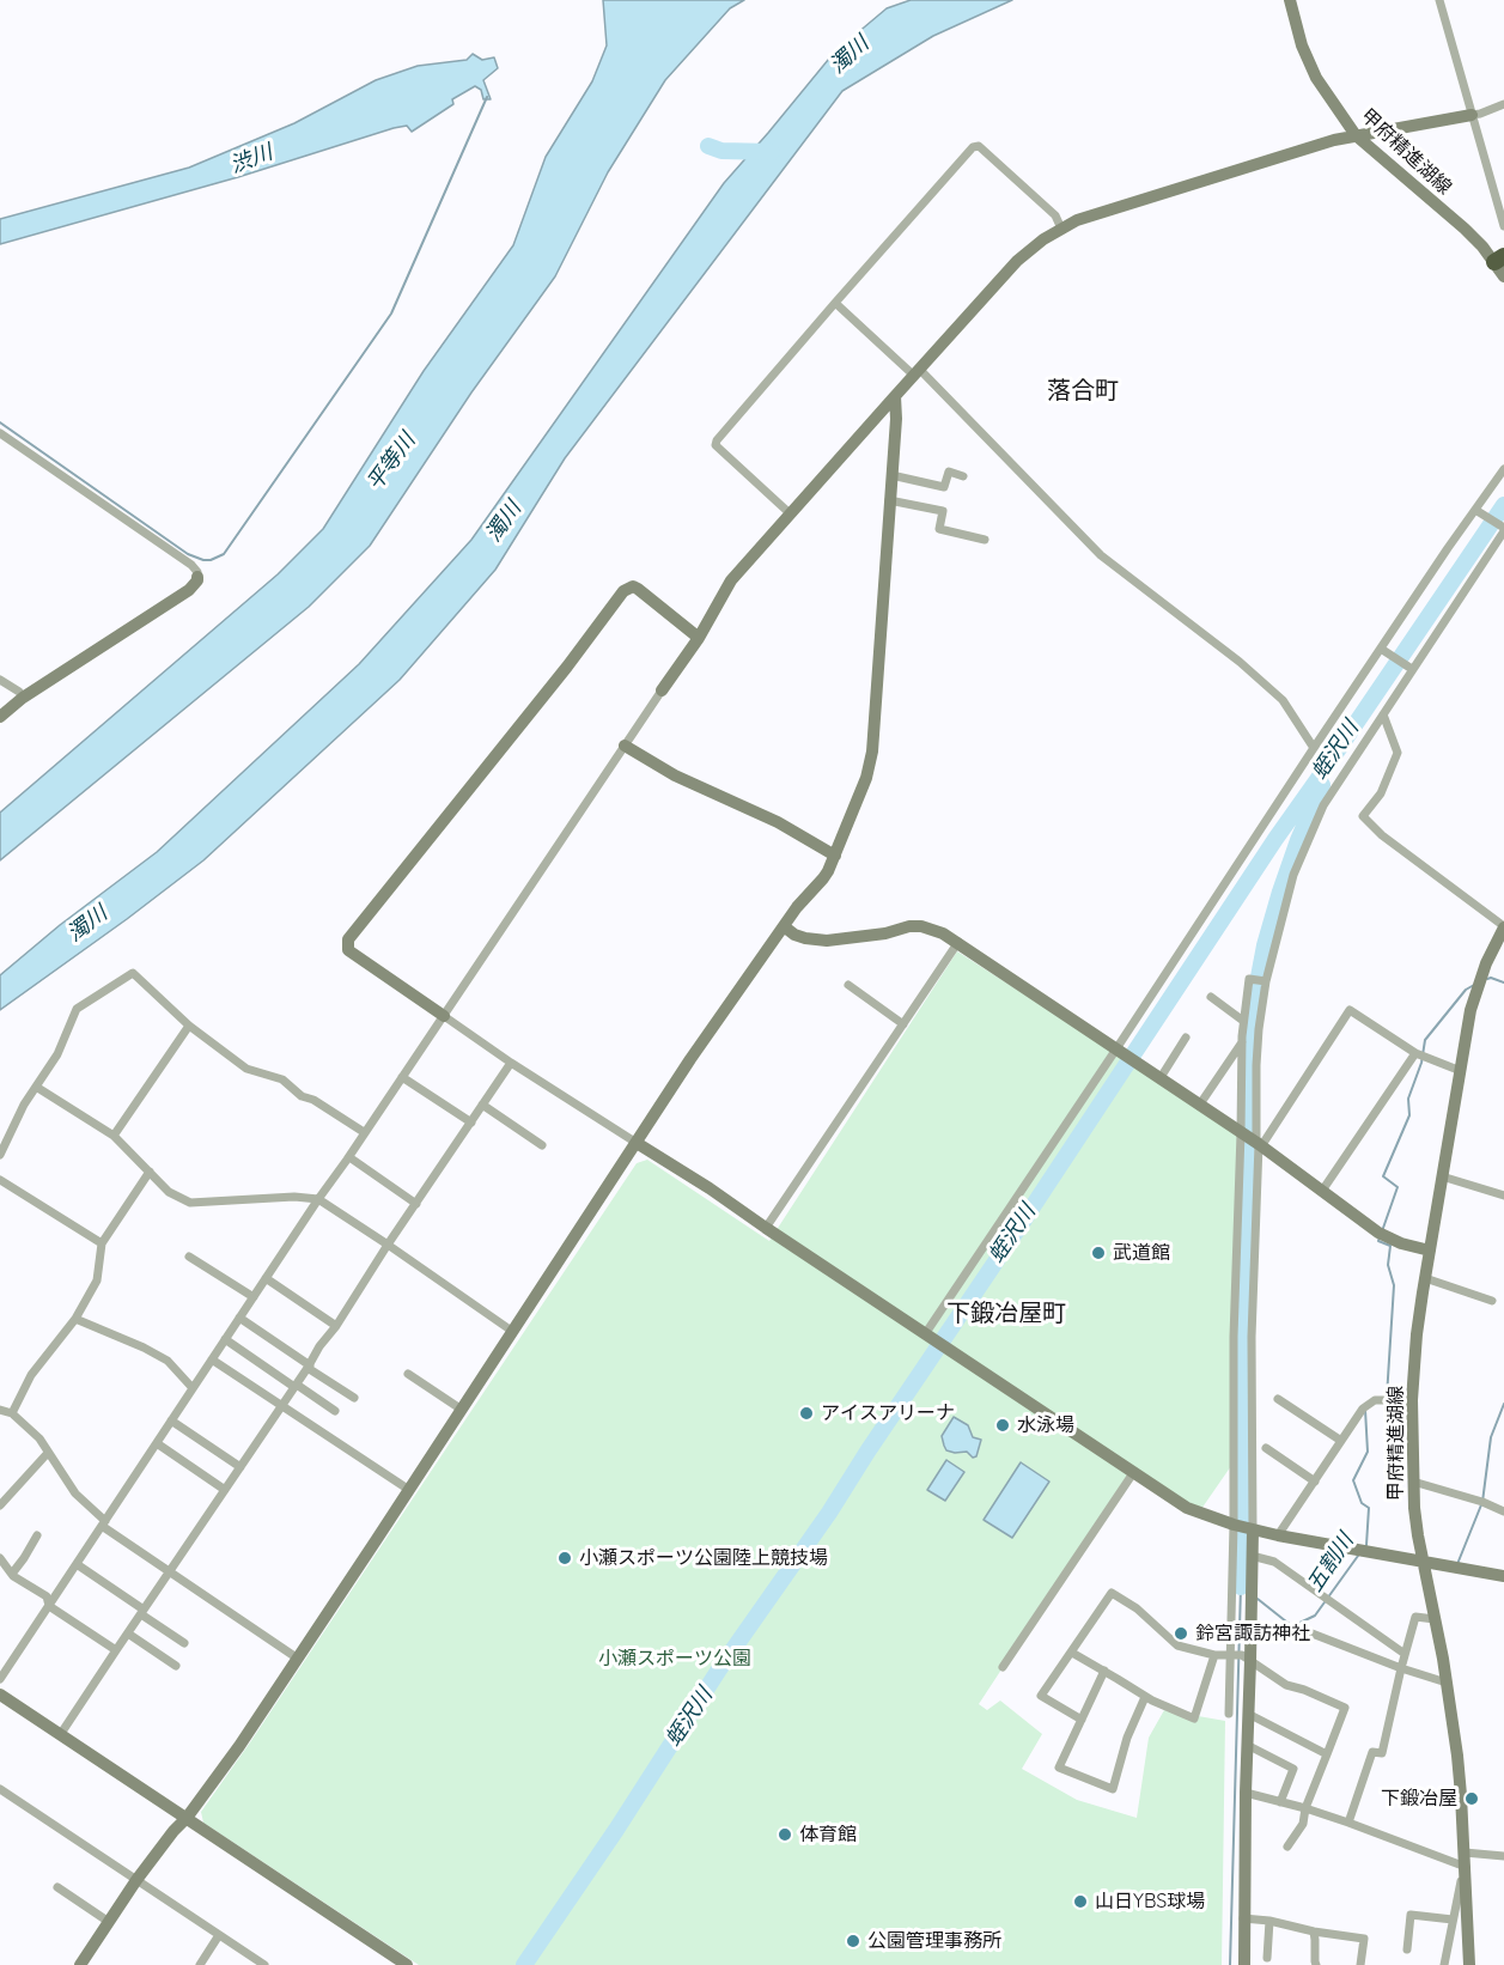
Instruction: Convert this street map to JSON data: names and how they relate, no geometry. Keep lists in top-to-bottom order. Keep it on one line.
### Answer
{"streets":{"street":["甲府精進湖線"]},"districts":["落合町","下鍛冶屋町"],"water":["濁川","渋川","平等川","蛭沢川","五割川"],"parks":["小瀬スポーツ公園"],"places":["武道館","アイスアリーナ","水泳場","小瀬スポーツ公園陸上競技場","鈴宮諏訪神社","下鍛冶屋","体育館","山日YBS球場","公園管理事務所"]}
